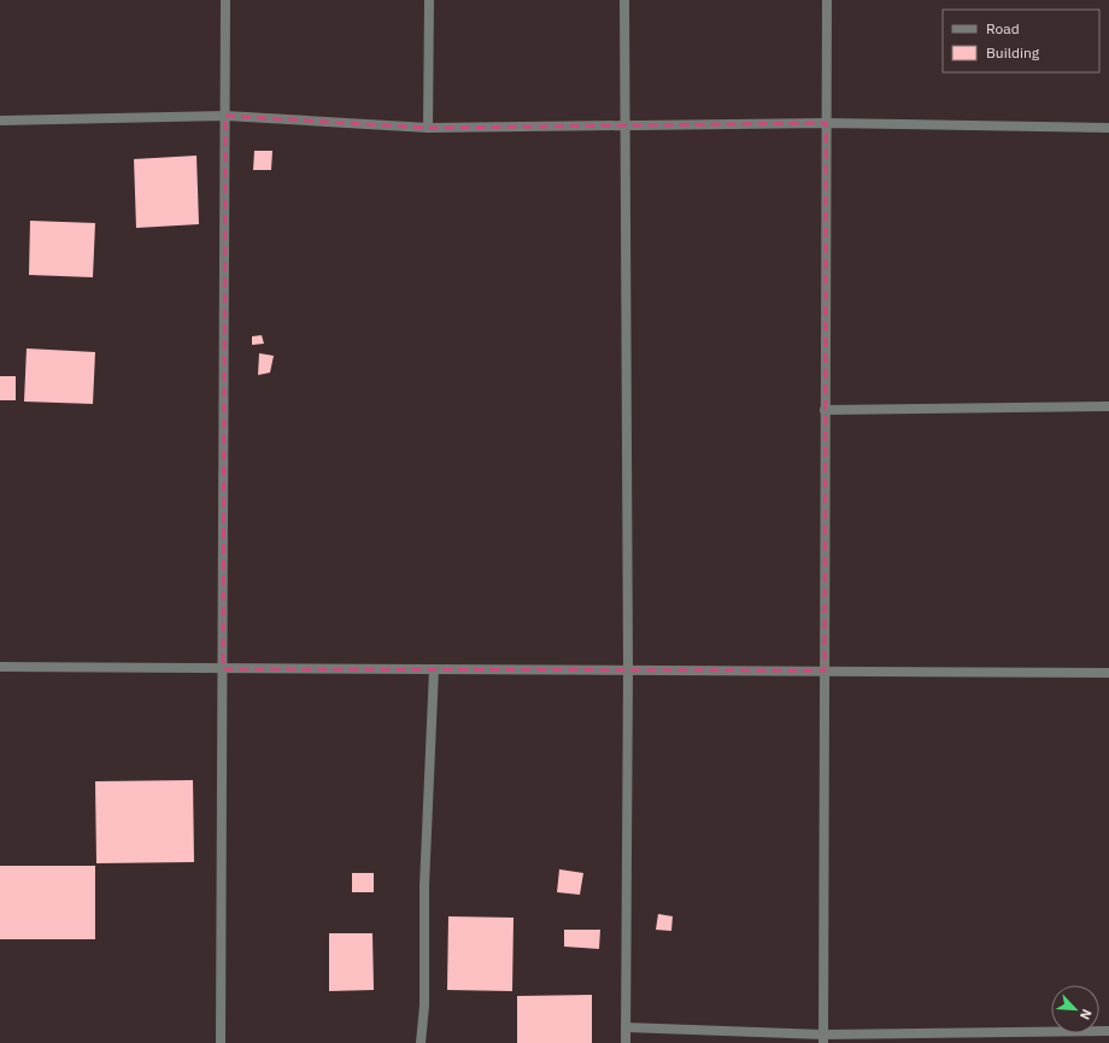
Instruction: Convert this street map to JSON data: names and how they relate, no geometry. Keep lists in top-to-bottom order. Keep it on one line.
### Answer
{"legend":["Road","Building"],"north":"bottom right"}
